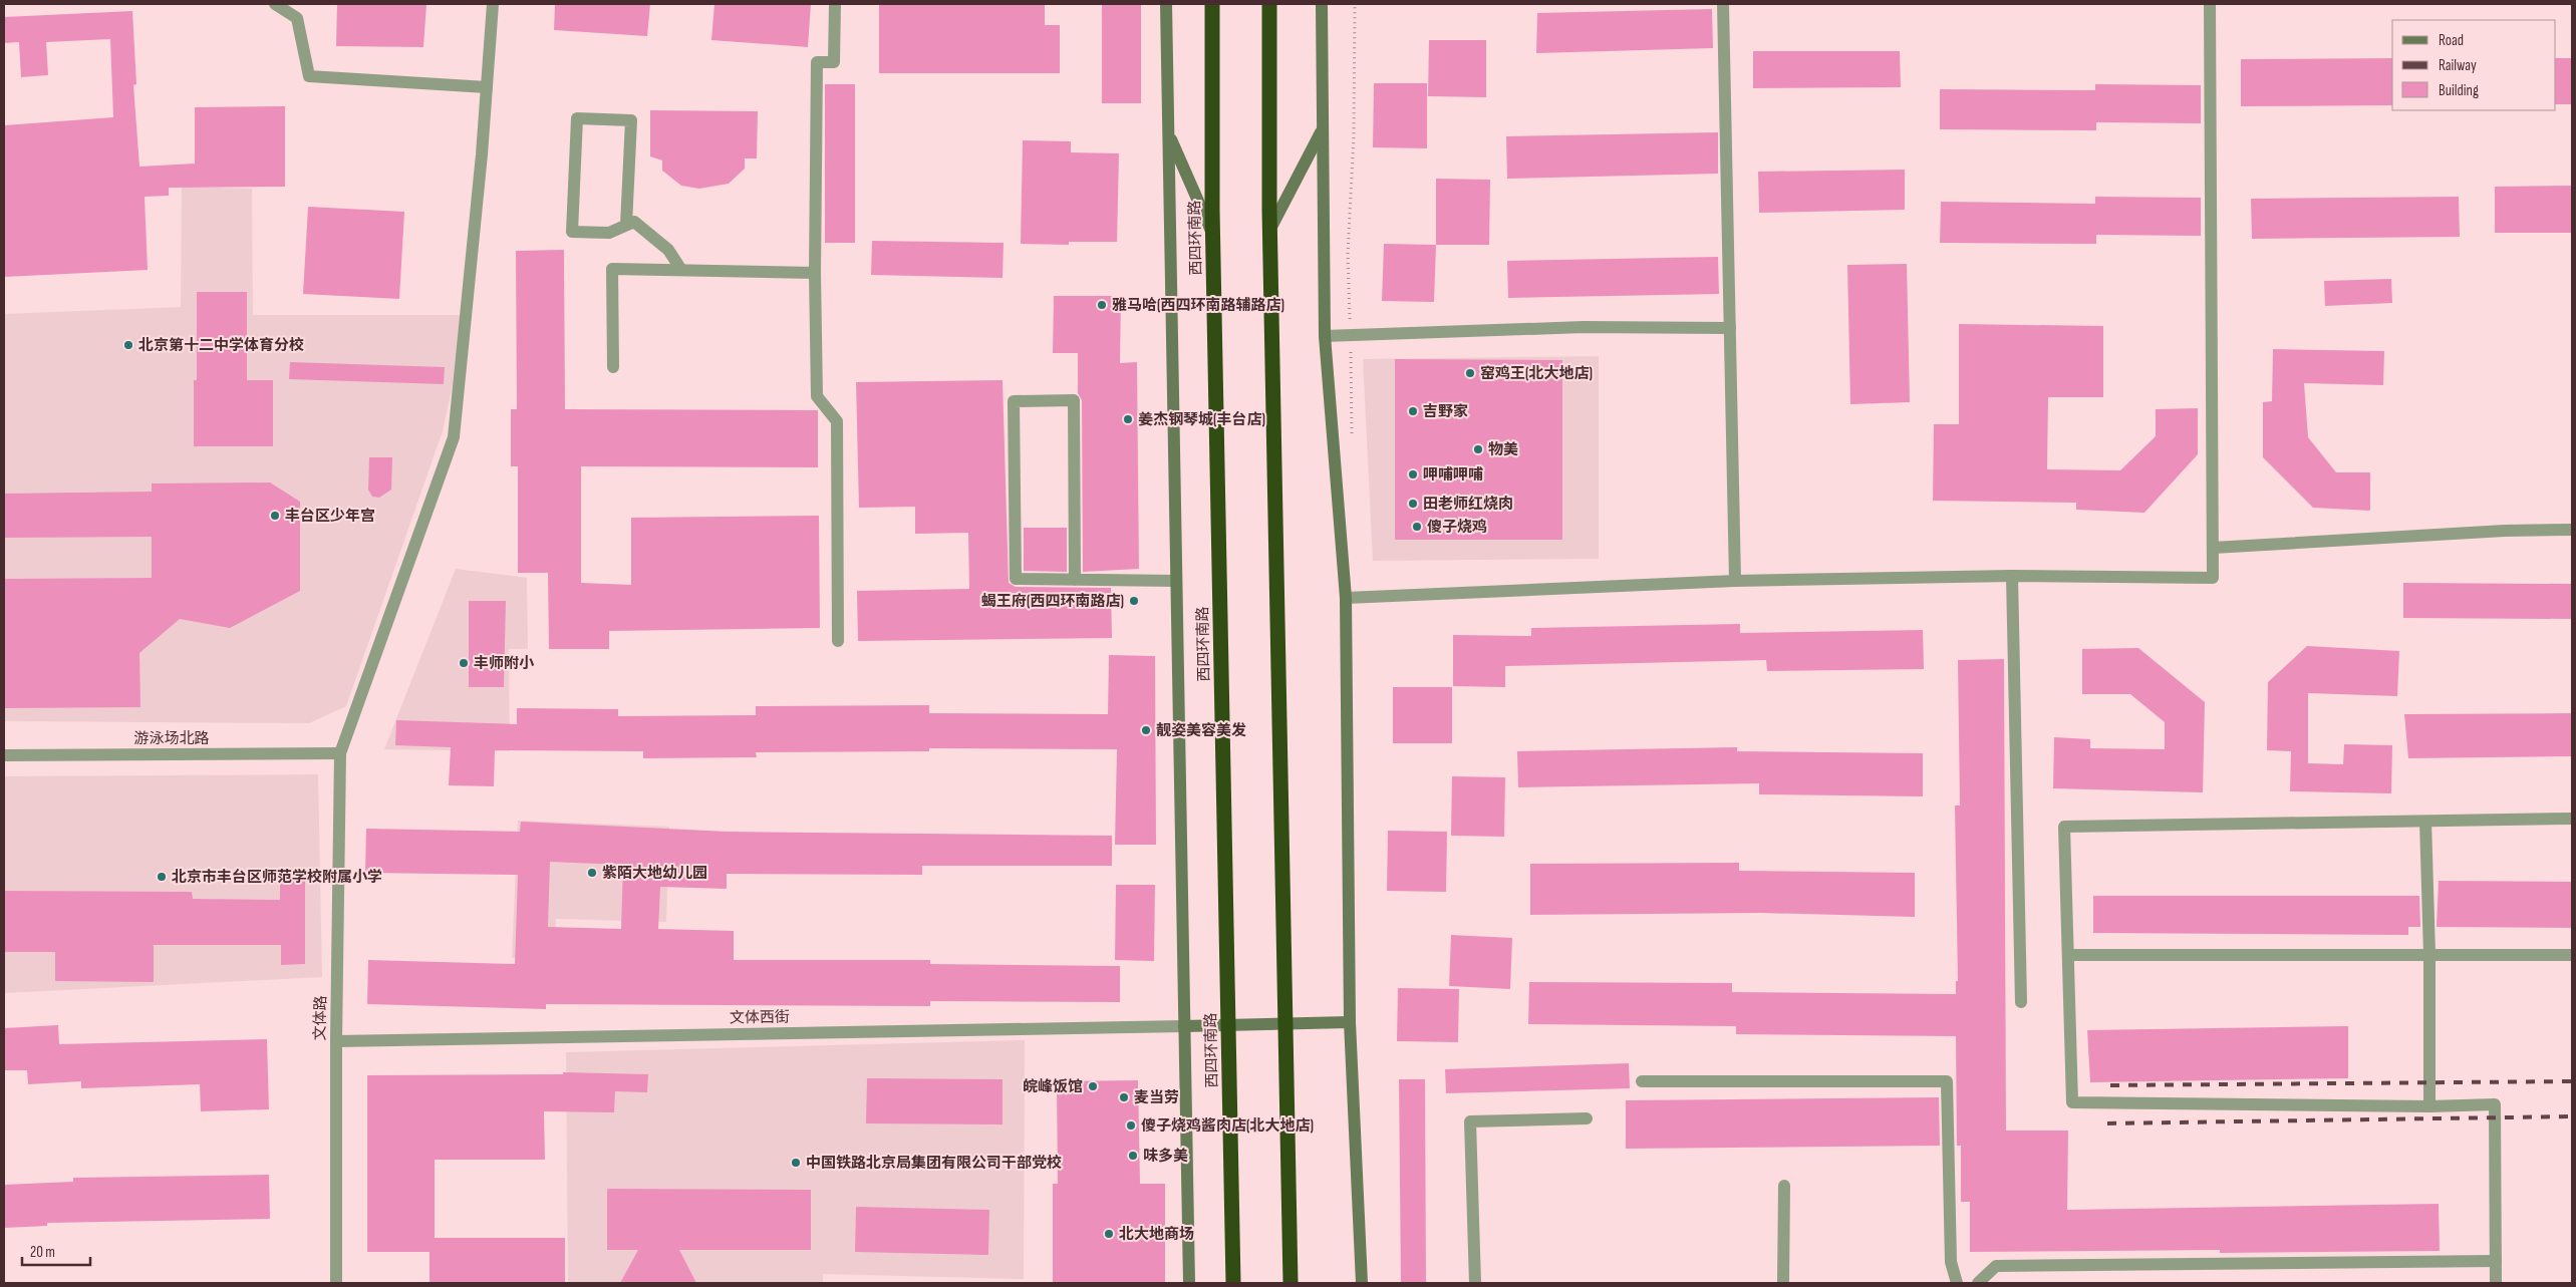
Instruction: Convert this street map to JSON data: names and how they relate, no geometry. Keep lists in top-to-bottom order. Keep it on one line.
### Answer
{"streets":{"highway":["西四环南路"],"street":["游泳场北路","文体西街","文体路"]},"crossings":[["西四环南路","文体西街"],["游泳场北路","文体路"],["文体西街","文体路"]],"places":["雅马哈(西四环南路辅路店)","北京第十二中学体育分校","窑鸡王(北大地店)","吉野家","姜杰钢琴城(丰台店)","物美","呷哺呷哺","田老师红烧肉","丰台区少年宫","傻子烧鸡","蝎王府(西四环南路店)","丰师附小","靓姿美容美发","紫陌大地幼儿园","北京市丰台区师范学校附属小学","皖峰饭馆","麦当劳","傻子烧鸡酱肉店(北大地店)","味多美","中国铁路北京局集团有限公司干部党校","北大地商场"],"legend":["Road","Railway","Building"],"scale_bar":"20 m"}
